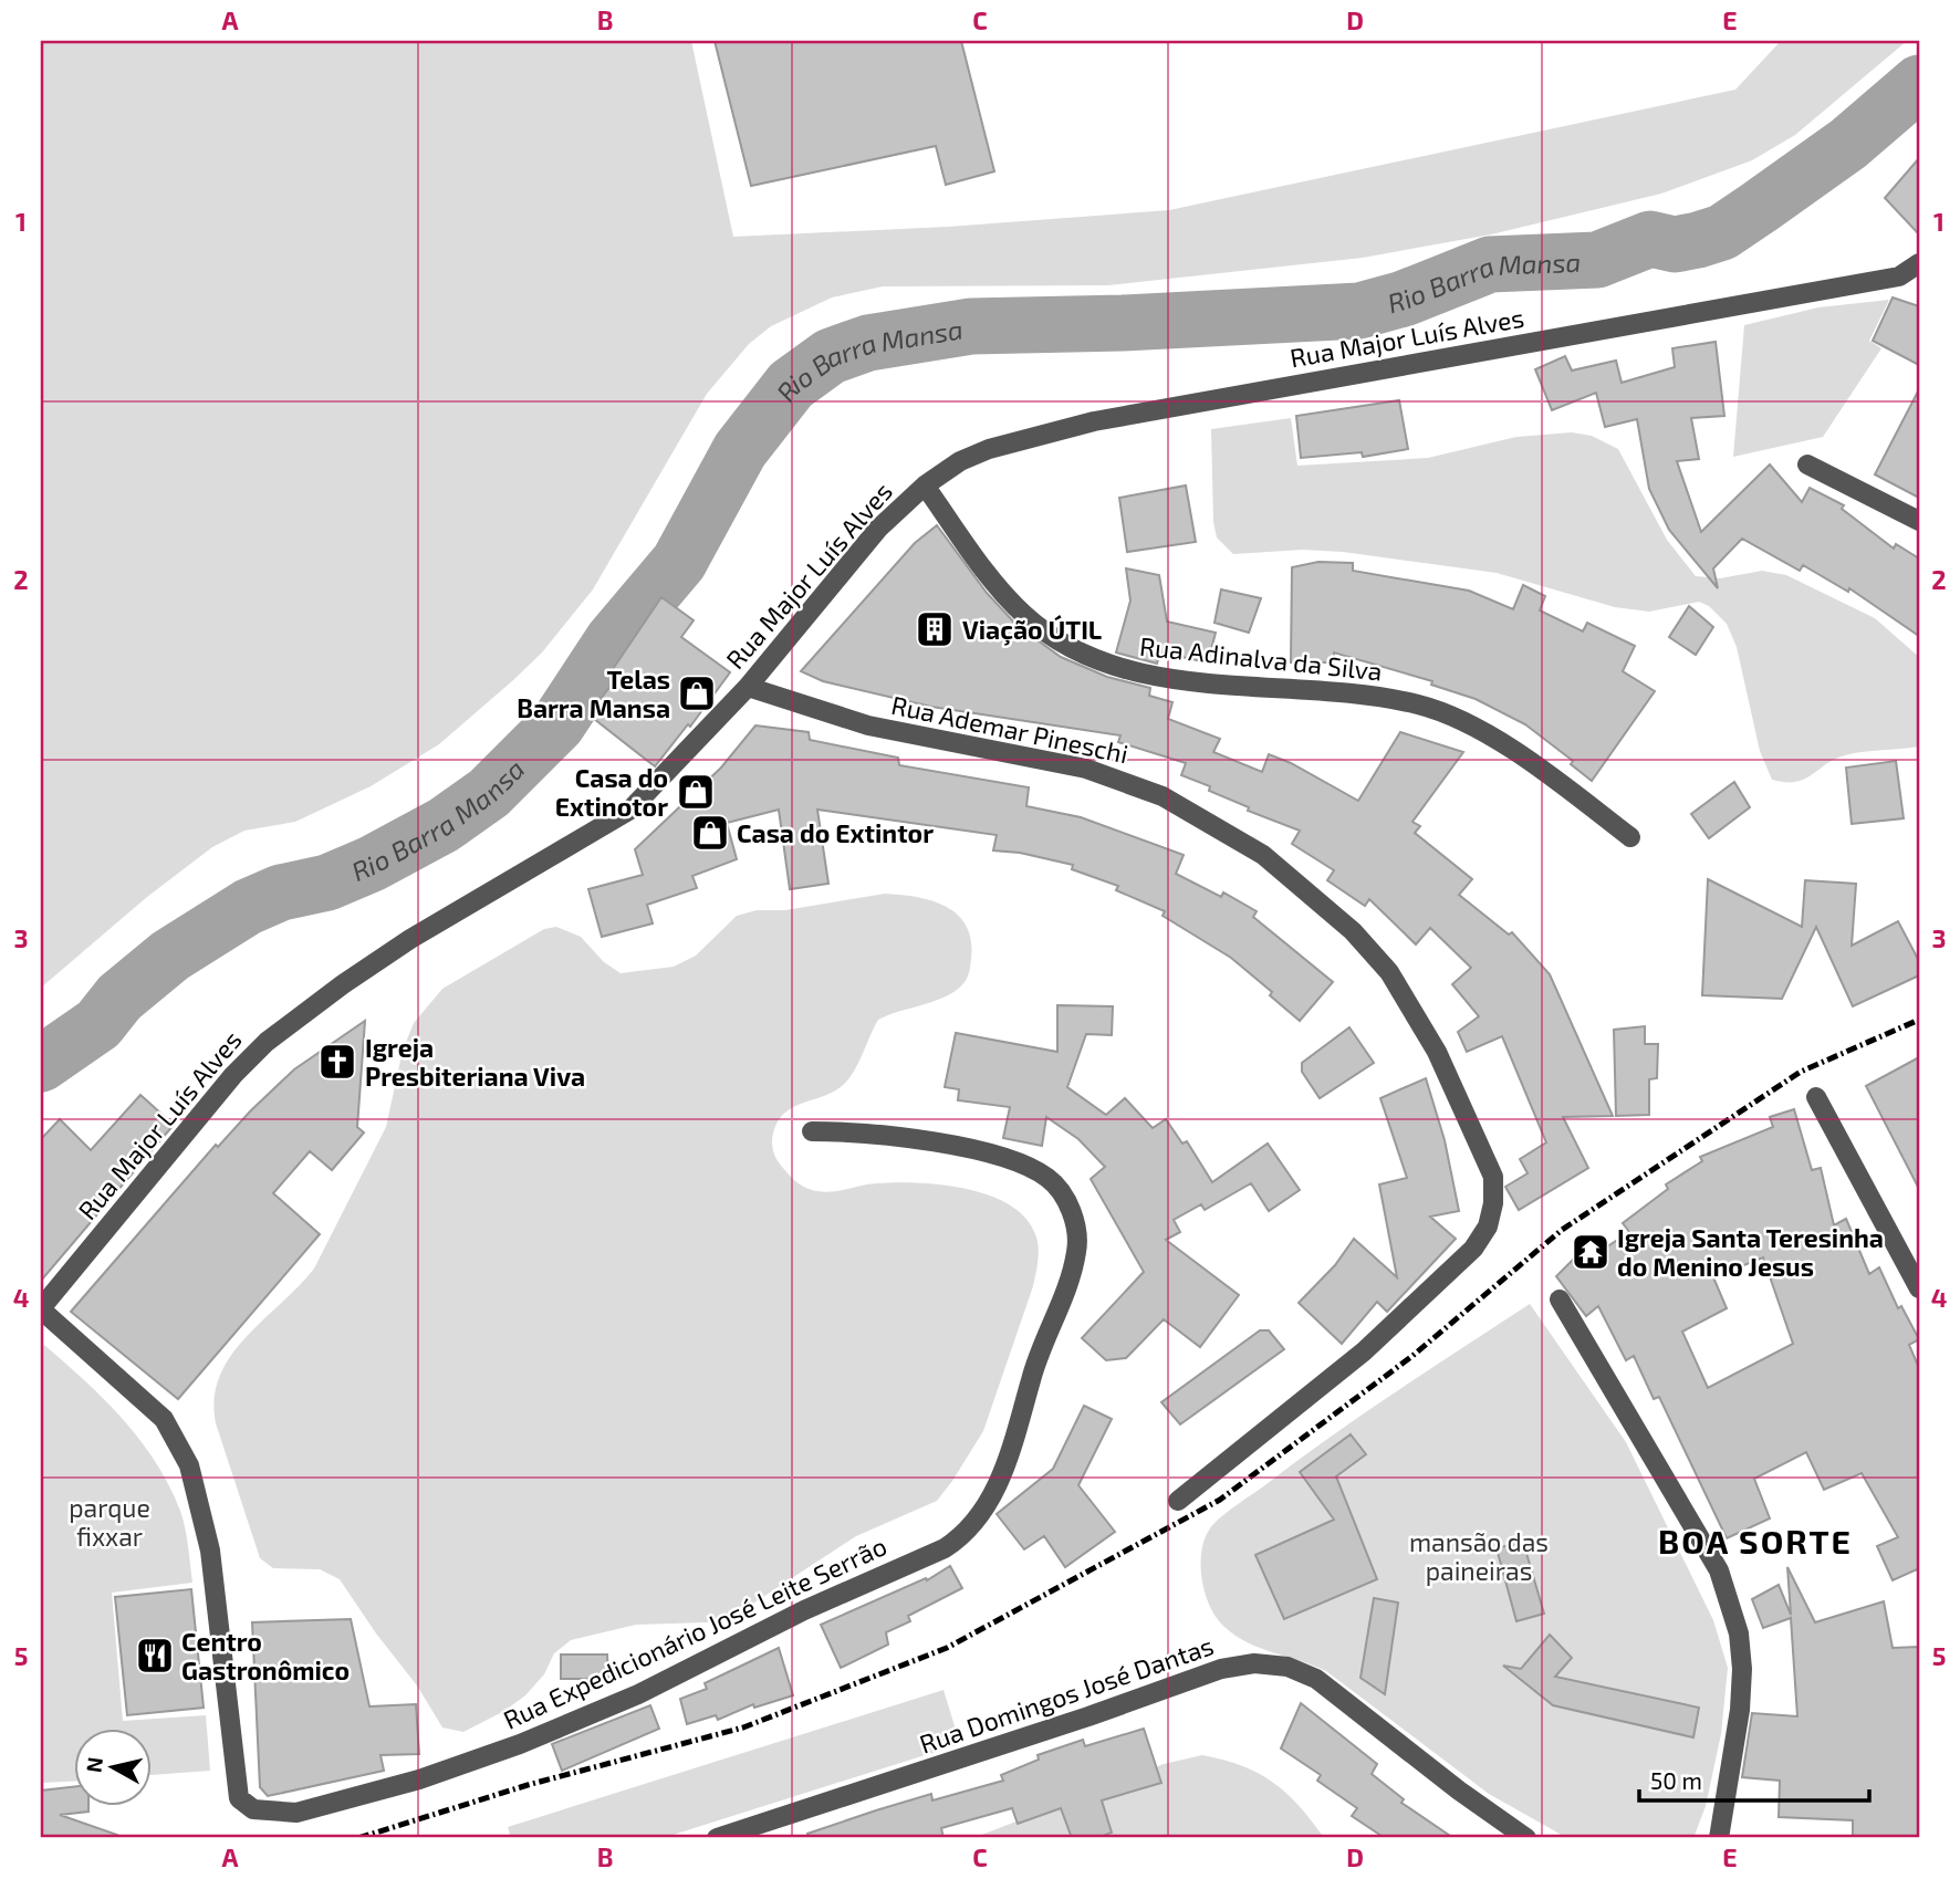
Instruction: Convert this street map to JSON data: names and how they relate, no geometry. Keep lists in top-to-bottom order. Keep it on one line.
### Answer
{"streets":{"street":["Rua Major Luís Alves","Rua Adinalva da Silva","Rua Ademar Pineschi","Rua Expedicionário José Leite Serrão","Rua Domingos José Dantas"]},"crossings":[["Rua Major Luís Alves","Rua Adinalva da Silva"],["Rua Major Luís Alves","Rua Ademar Pineschi"],["Rua Major Luís Alves","Rua Expedicionário José Leite Serrão"]],"districts":["BOA SORTE"],"water":["Rio Barra Mansa"],"parks":["parque fixxar","mansão das paineiras"],"places":{"building":["Viação ÚTIL"],"shop":["Telas Barra Mansa","Casa do Extinotor","Casa do Extintor"],"church":["Igreja Presbiteriana Viva"],"temple":["Igreja Santa Teresinha do Menino Jesus"],"restaurant":["Centro Gastronômico"]},"scale_bar":"50 m","north":"left","grid":{"columns":["A","B","C","D","E"],"rows":["1","2","3","4","5"]}}
